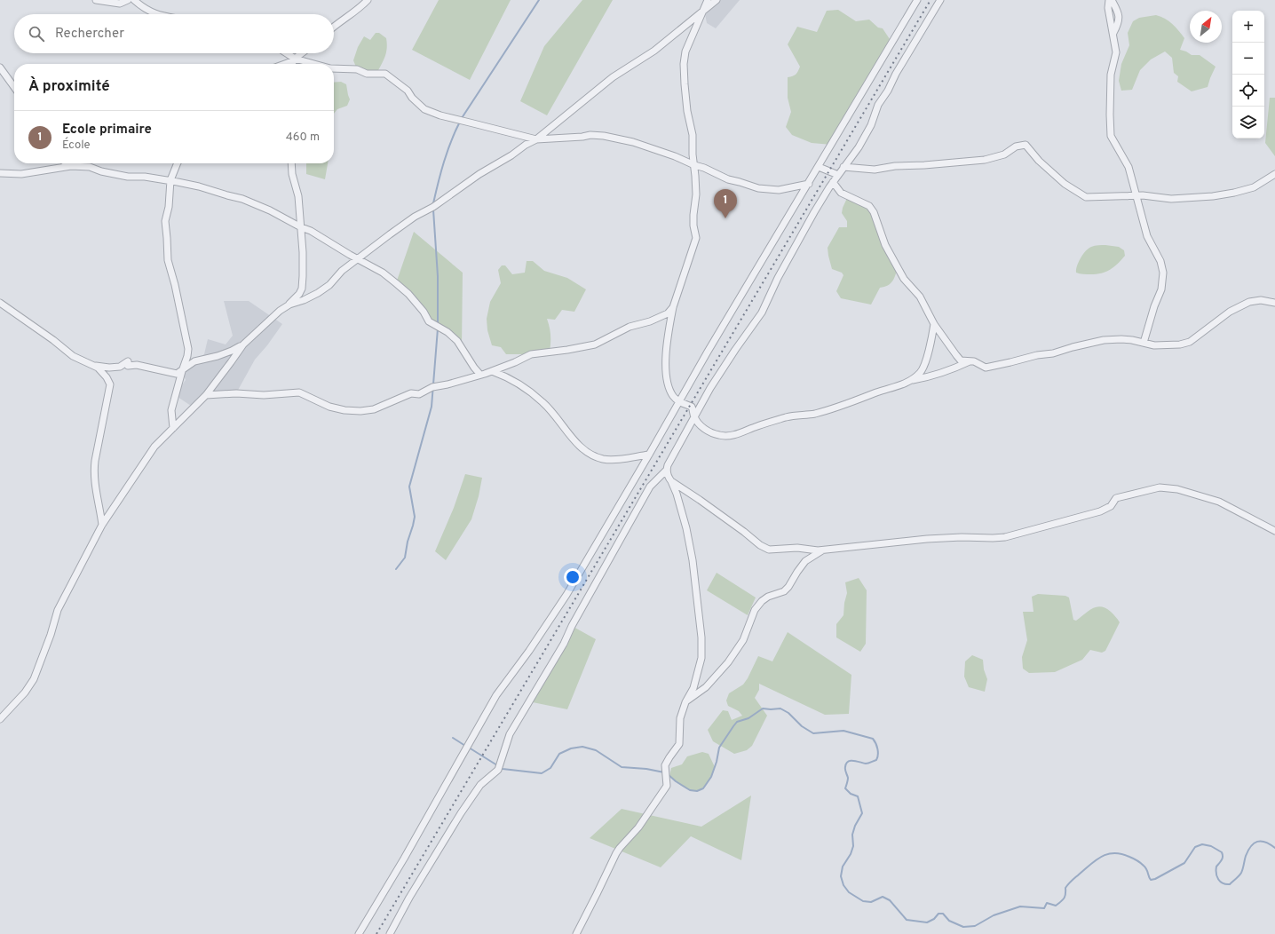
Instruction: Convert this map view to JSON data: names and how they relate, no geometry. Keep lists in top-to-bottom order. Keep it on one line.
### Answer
{"north":"top right","page":{"map_buttons":["+","−"],"search":"Rechercher","heading":"À proximité","list":[{"mark":"1","name":"Ecole primaire","note":"École","value":"460 m"}],"pins":"1"}}
